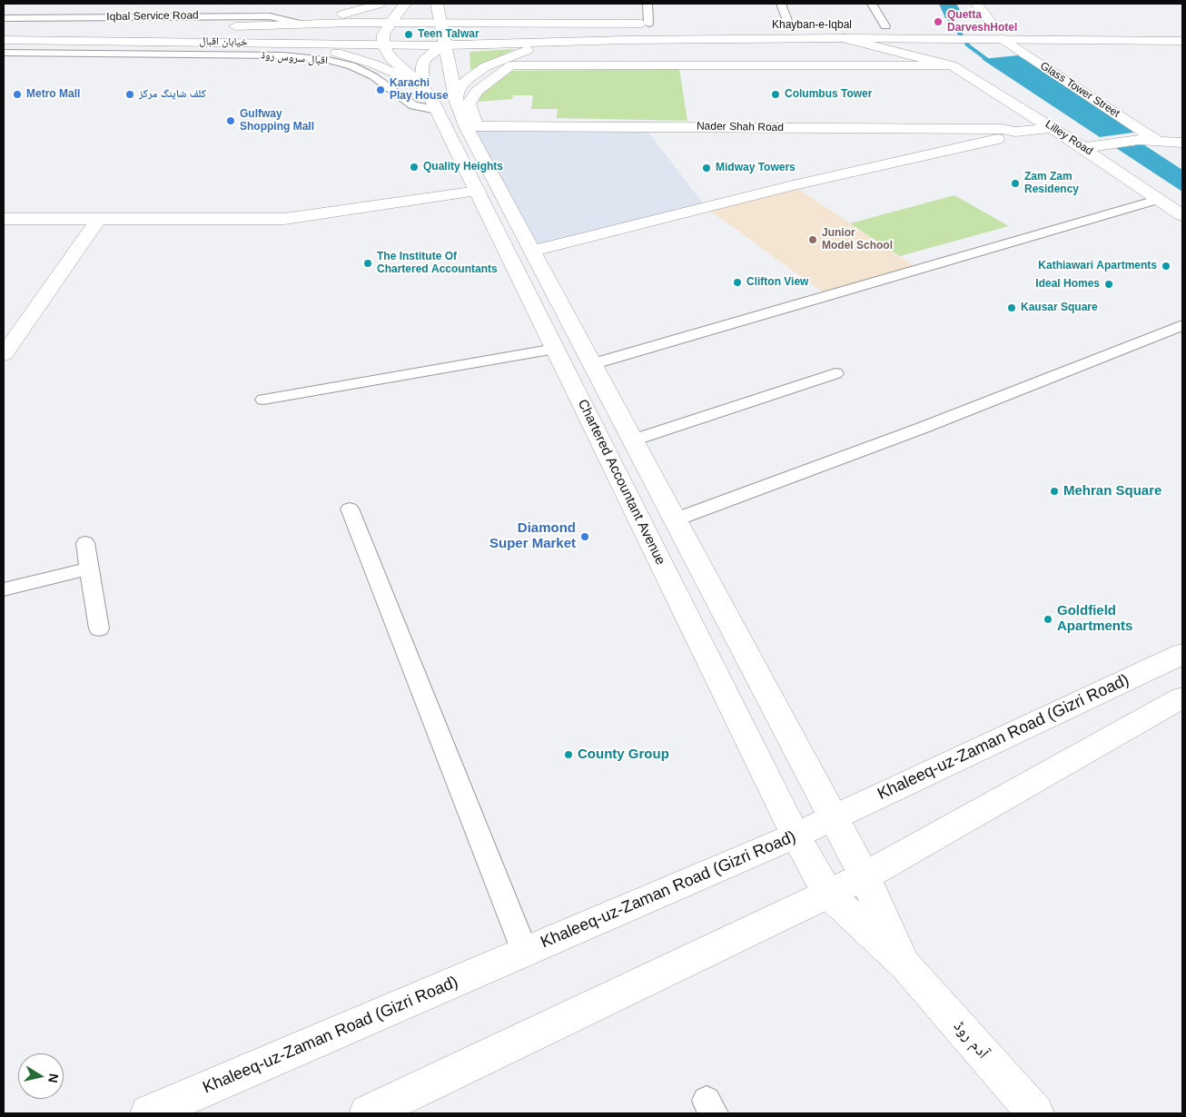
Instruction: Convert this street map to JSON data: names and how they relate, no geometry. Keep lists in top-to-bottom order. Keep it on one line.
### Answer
{"streets":{"street":["Khayban-e-Iqbal","خیابان اقبال","Glass Tower Street","Nader Shah Road","Lilley Road","Chartered Accountant Avenue","Khaleeq-uz-Zaman Road (Gizri Road)","آدم روڈ"],"lane":["Iqbal Service Road","اقبال سروس روڈ"]},"crossings":[["Iqbal Service Road","خیابان اقبال"],["Khayban-e-Iqbal","خیابان اقبال"],["Khayban-e-Iqbal","Glass Tower Street"],["Khayban-e-Iqbal","Lilley Road"],["اقبال سروس روڈ","Nader Shah Road"],["اقبال سروس روڈ","Chartered Accountant Avenue"],["Nader Shah Road","Chartered Accountant Avenue"],["Chartered Accountant Avenue","Khaleeq-uz-Zaman Road (Gizri Road)"],["Chartered Accountant Avenue","آدم روڈ"],["Khaleeq-uz-Zaman Road (Gizri Road)","آدم روڈ"]],"places":["Quetta DarveshHotel","Teen Talwar","Karachi Play House","Metro Mall","کلف شاپنگ مرکز","Columbus Tower","Gulfway Shopping Mall","Quality Heights","Midway Towers","Zam Zam Residency","Junior Model School","The Institute Of Chartered Accountants","Kathiawari Apartments","Clifton View","Ideal Homes","Kausar Square","Mehran Square","Diamond Super Market","Goldfield Apartments","County Group"],"north":"right"}
